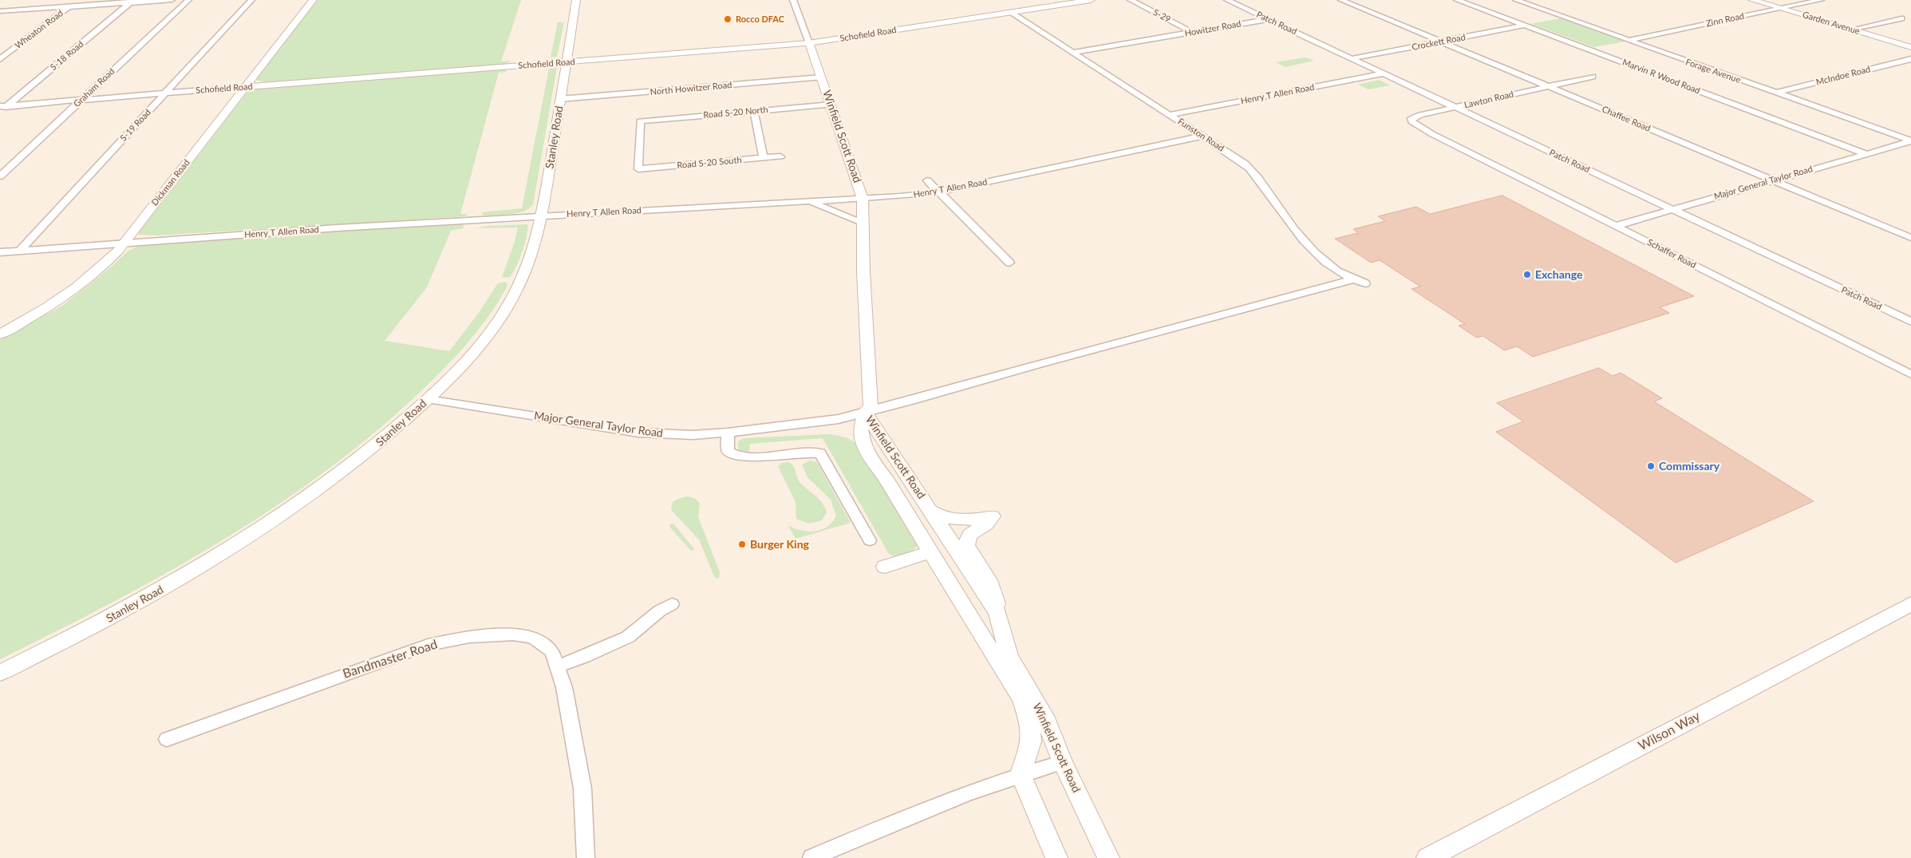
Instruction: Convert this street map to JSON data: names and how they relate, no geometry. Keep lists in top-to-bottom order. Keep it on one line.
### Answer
{"streets":{"street":["S-29","Zinn Road","Patch Road","Garden Avenue","Howitzer Road","Wheaton Road","Schofield Road","Crockett Road","S-18 Road","Forage Avenue","McIndoe Road","Marvin R Wood Road","Graham Road","North Howitzer Road","Henry T Allen Road","Lawton Road","Road S-20 North","Chaffee Road","S-19 Road","Funston Road","Winfield Scott Road","Stanley Road","Road S-20 South","Dickman Road","Major General Taylor Road","Schaffer Road","Bandmaster Road","Wilson Way"]},"crossings":[["S-29","Howitzer Road"],["Zinn Road","Garden Avenue"],["Zinn Road","Forage Avenue"],["Patch Road","Howitzer Road"],["Patch Road","Crockett Road"],["Patch Road","Henry T Allen Road"],["Patch Road","Lawton Road"],["Patch Road","Major General Taylor Road"],["Howitzer Road","Funston Road"],["Schofield Road","S-18 Road"],["Schofield Road","Graham Road"],["Schofield Road","S-19 Road"],["Schofield Road","Funston Road"],["Schofield Road","Winfield Scott Road"],["Schofield Road","Stanley Road"],["Schofield Road","Dickman Road"],["Crockett Road","Marvin R Wood Road"],["Crockett Road","Chaffee Road"],["Forage Avenue","McIndoe Road"],["Forage Avenue","Major General Taylor Road"],["Marvin R Wood Road","Major General Taylor Road"],["North Howitzer Road","Winfield Scott Road"],["North Howitzer Road","Stanley Road"],["Henry T Allen Road","S-19 Road"],["Henry T Allen Road","Funston Road"],["Henry T Allen Road","Winfield Scott Road"],["Henry T Allen Road","Stanley Road"],["Henry T Allen Road","Dickman Road"],["Lawton Road","Chaffee Road"],["Lawton Road","Schaffer Road"],["Road S-20 North","Winfield Scott Road"],["Road S-20 North","Road S-20 South"],["Chaffee Road","Major General Taylor Road"],["Funston Road","Major General Taylor Road"],["Winfield Scott Road","Major General Taylor Road"],["Stanley Road","Major General Taylor Road"],["Major General Taylor Road","Schaffer Road"]],"places":["Rocco DFAC","Exchange","Commissary","Burger King"]}
